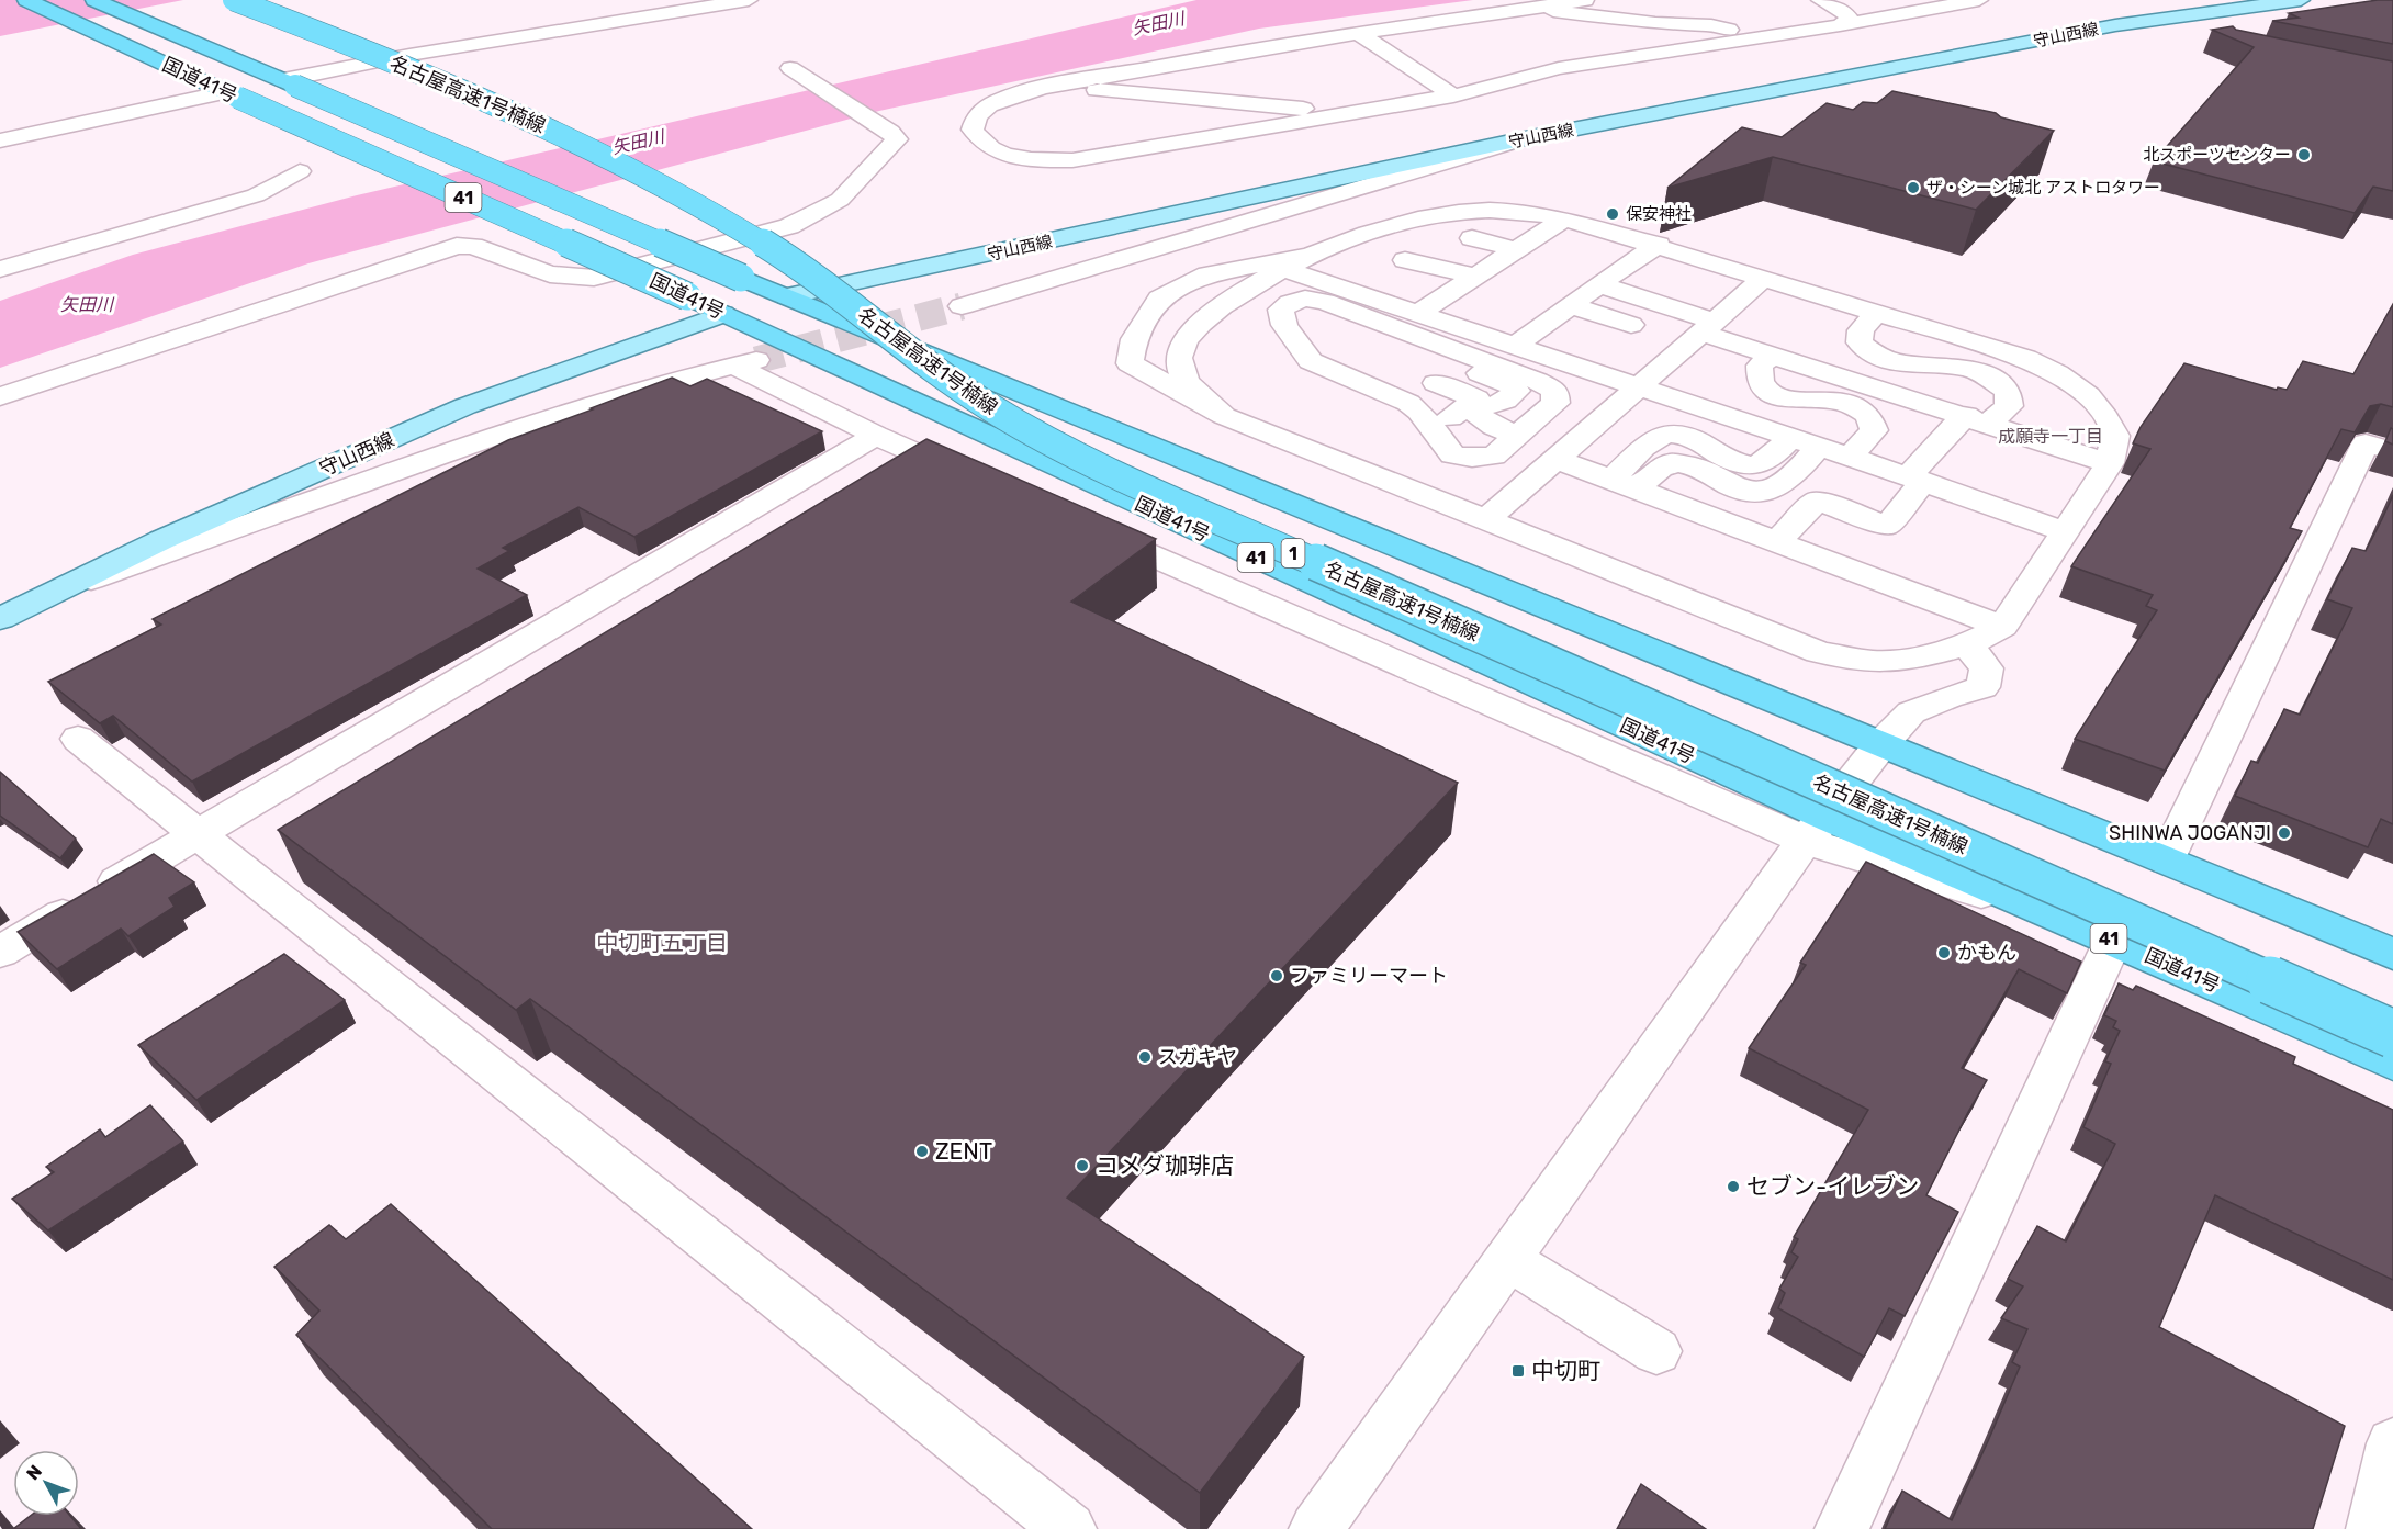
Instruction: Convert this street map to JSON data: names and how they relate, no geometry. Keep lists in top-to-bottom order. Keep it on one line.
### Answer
{"streets":{"highway":["国道41号","名古屋高速1号楠線","41","1"],"main road":["守山西線"]},"crossings":[["守山西線","国道41号"]],"districts":["成願寺一丁目","中切町五丁目"],"water":["矢田川"],"places":{"other":["北スポーツセンター","ザ・シーン城北 アストロタワー","保安神社","SHINWA JOGANJI","かもん","ファミリーマート","スガキヤ","ZENT","コメダ珈琲店","セブン-イレブン"],"transit":["中切町"]},"north":"top left"}
